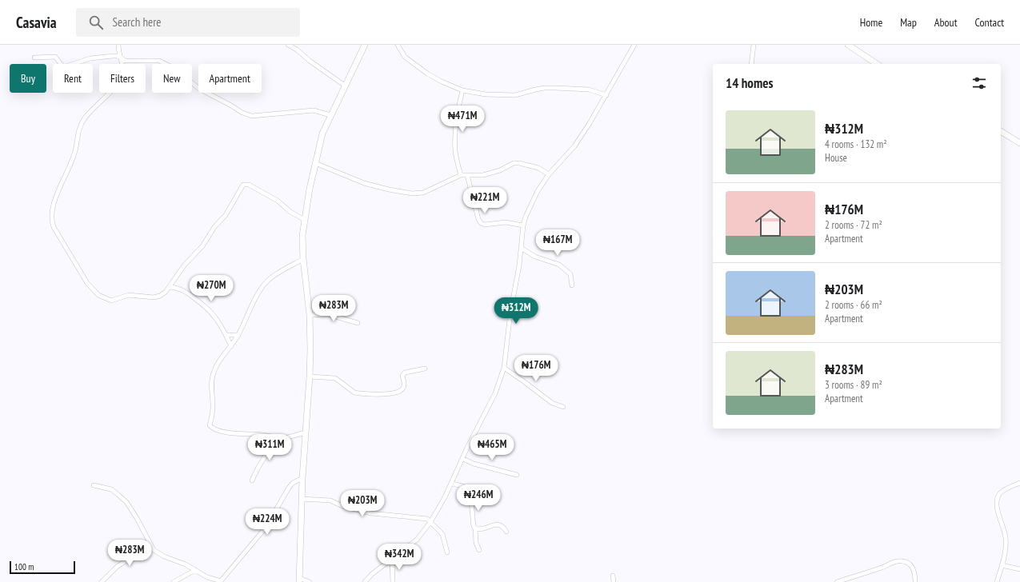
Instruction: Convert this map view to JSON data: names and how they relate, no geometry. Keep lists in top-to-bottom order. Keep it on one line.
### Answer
{"scale_bar":"100 m","page":{"header":"Casavia","search":"Search here","nav":["Home","Map","About","Contact"],"chip":["Buy","Rent","Filters","New","Apartment"],"heading":"14 homes","list":[{"name":"₦312M","note":"4 rooms · 132 m² · House"},{"name":"₦176M","note":"2 rooms · 72 m² · Apartment"},{"name":"₦203M","note":"2 rooms · 66 m² · Apartment"},{"name":"₦283M","note":"3 rooms · 89 m² · Apartment"}],"price":["₦471M","₦221M","₦167M","₦270M","₦283M","₦312M","₦176M","₦311M","₦465M","₦246M","₦203M","₦224M","₦283M","₦342M"],"scale":"100 m"}}
